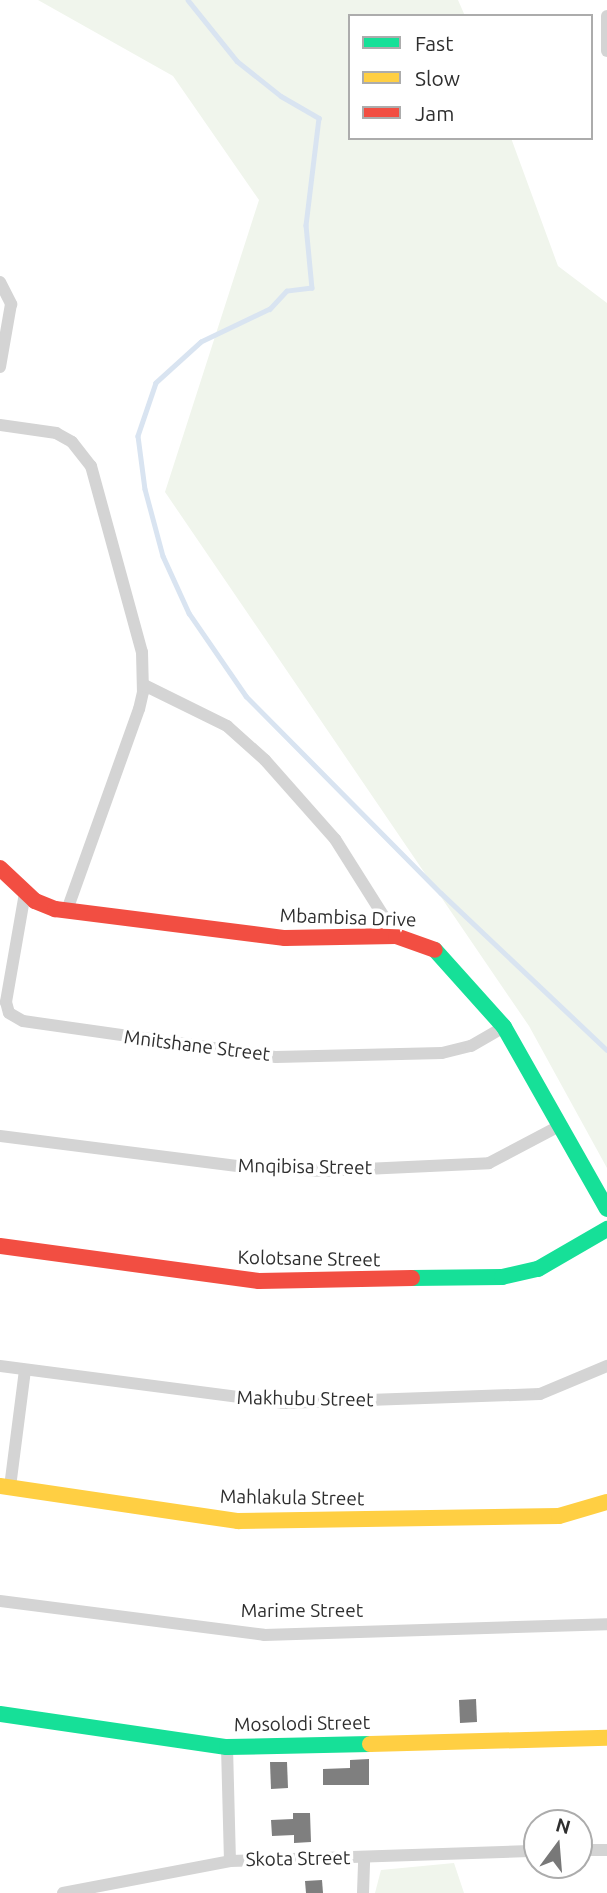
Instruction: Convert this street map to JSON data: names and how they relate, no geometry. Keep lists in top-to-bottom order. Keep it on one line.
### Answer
{"streets":{"street":["Mbambisa Drive","Mnitshane Street","Mnqibisa Street","Kolotsane Street","Makhubu Street","Mahlakula Street","Marime Street","Mosolodi Street","Skota Street"]},"crossings":[["Mbambisa Drive","Mnitshane Street"],["Mbambisa Drive","Mnqibisa Street"],["Makhubu Street","Mahlakula Street"]],"legend":["Fast","Slow","Jam"],"north":"top"}
